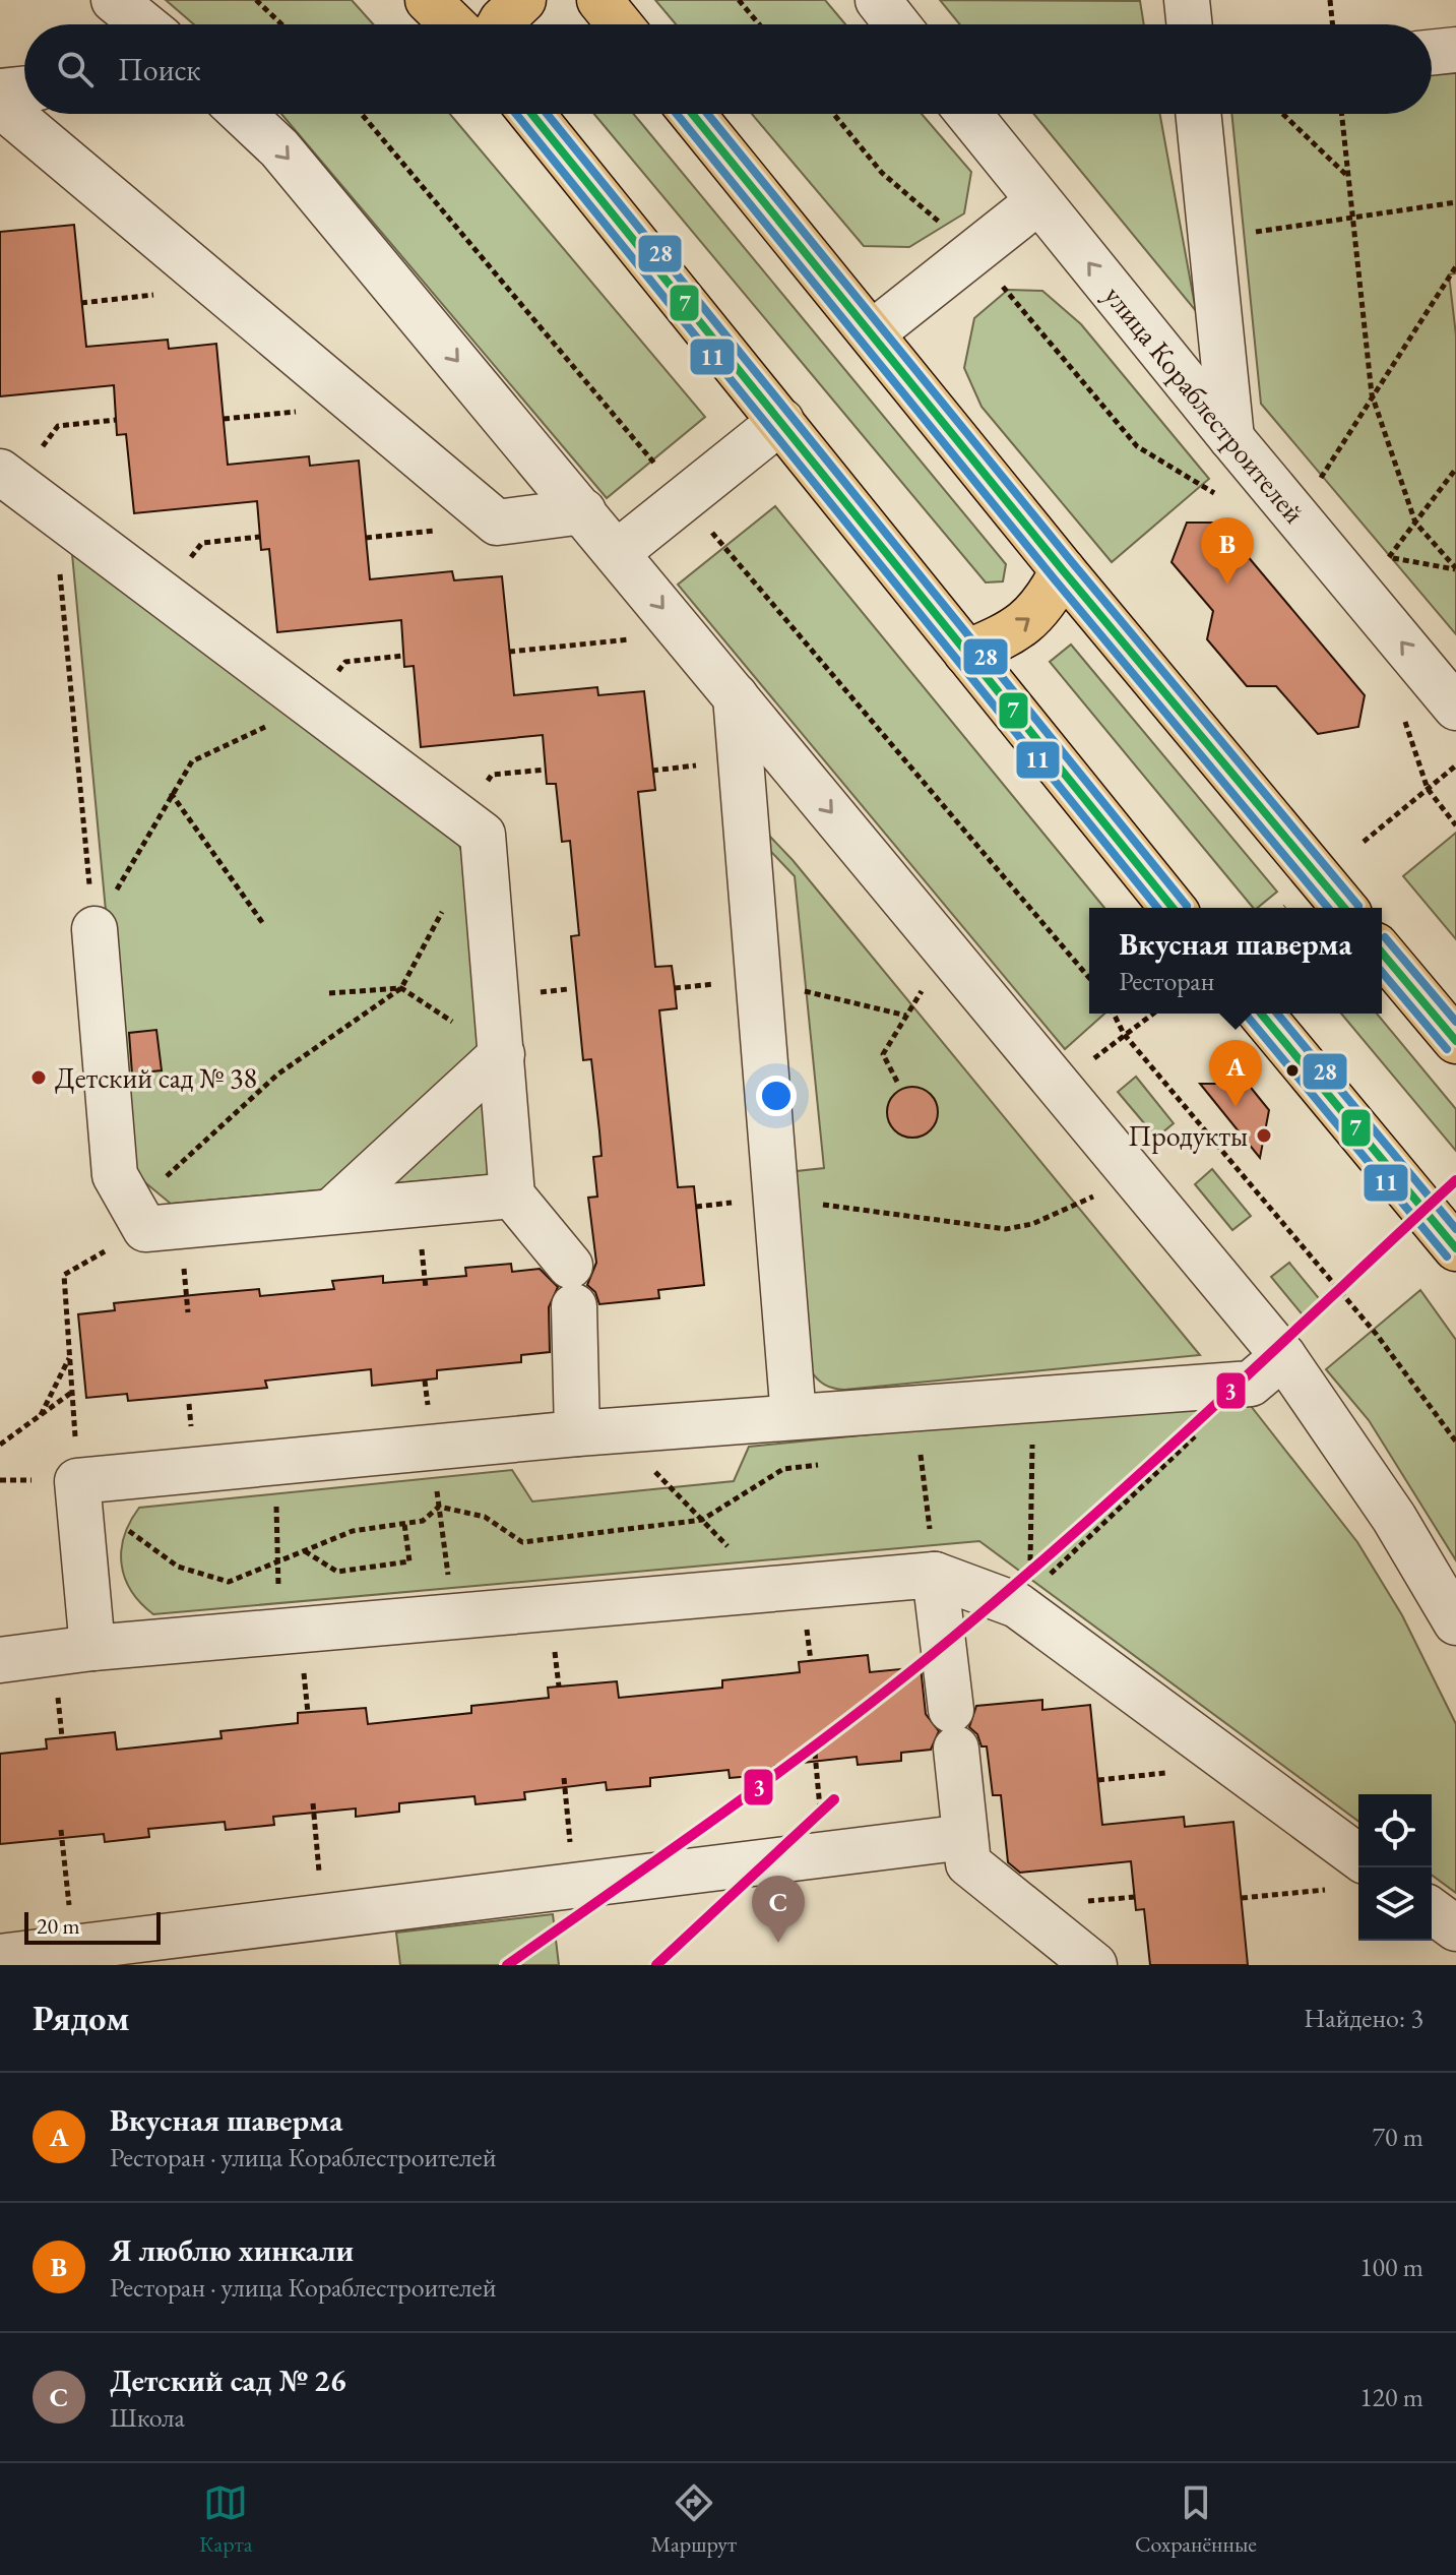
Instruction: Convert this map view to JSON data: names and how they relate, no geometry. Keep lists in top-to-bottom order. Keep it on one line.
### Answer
{"streets":{"street":["улица Кораблестроителей"]},"one_way":["улица Кораблестроителей"],"places":["Детский сад № 38","Продукты"],"lines":["transit line 7","transit line 11","transit line 28","metro line 3"],"scale_bar":"20 m","page":{"search":"Поиск","pins":["B","A","C"],"popup":["Вкусная шаверма","Ресторан"],"scale":"20 m","heading":["Рядом","Найдено: 3"],"list":[{"mark":"A","name":"Вкусная шаверма","note":"Ресторан · улица Кораблестроителей","value":"70 m"},{"mark":"B","name":"Я люблю хинкали","note":"Ресторан · улица Кораблестроителей","value":"100 m"},{"mark":"C","name":"Детский сад № 26","note":"Школа","value":"120 m"}],"nav":["Карта","Маршрут","Сохранённые"]}}
